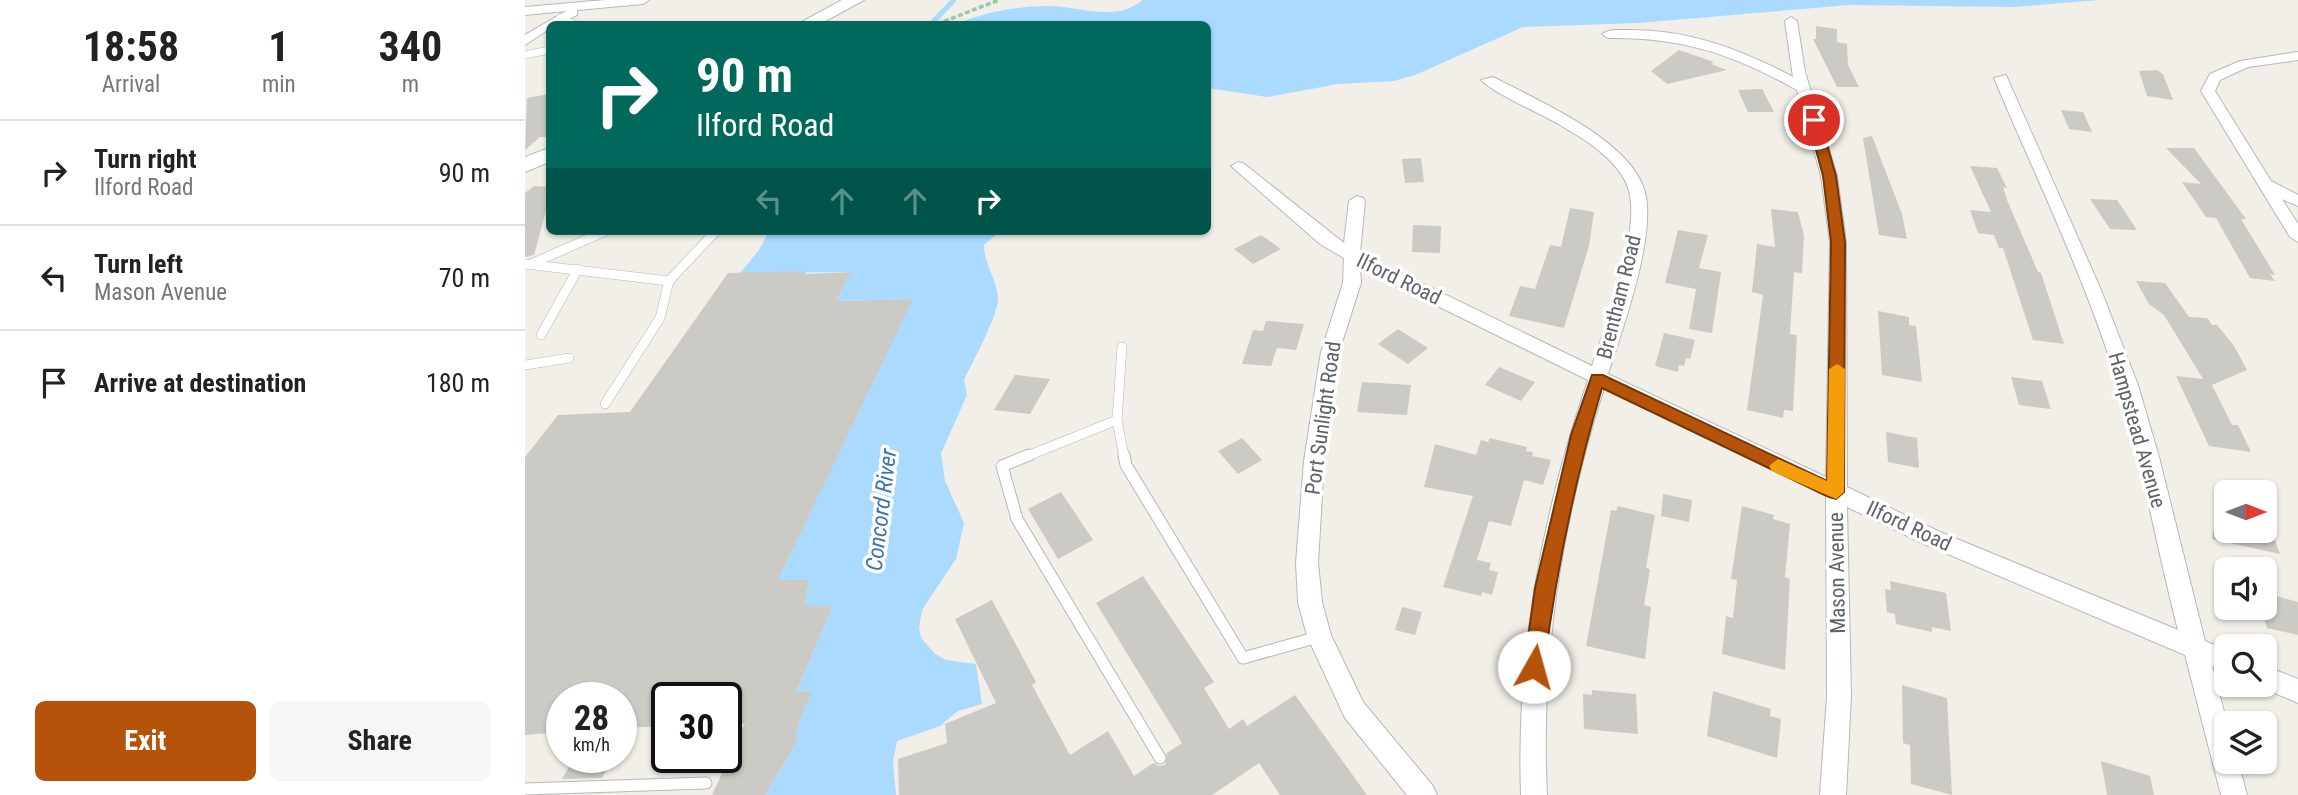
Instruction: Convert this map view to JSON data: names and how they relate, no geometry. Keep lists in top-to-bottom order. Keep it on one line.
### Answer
{"streets":{"street":["Ilford Road","Brentham Road","Port Sunlight Road","Hampstead Avenue","Mason Avenue"]},"crossings":[["Ilford Road","Brentham Road"],["Ilford Road","Port Sunlight Road"],["Ilford Road","Hampstead Avenue"],["Ilford Road","Mason Avenue"]],"water":["Concord River"],"north":"right","page":{"eta":["18:58","Arrival","1","min","340","m"],"turn":["90 m","Ilford Road"],"list":[{"name":"Turn right","note":"Ilford Road","value":"90 m"},{"name":"Turn left","note":"Mason Avenue","value":"70 m"},{"name":"Arrive at destination","value":"180 m"}],"speed":"28 km/h","limit":"30","buttons":["Exit","Share"]}}
